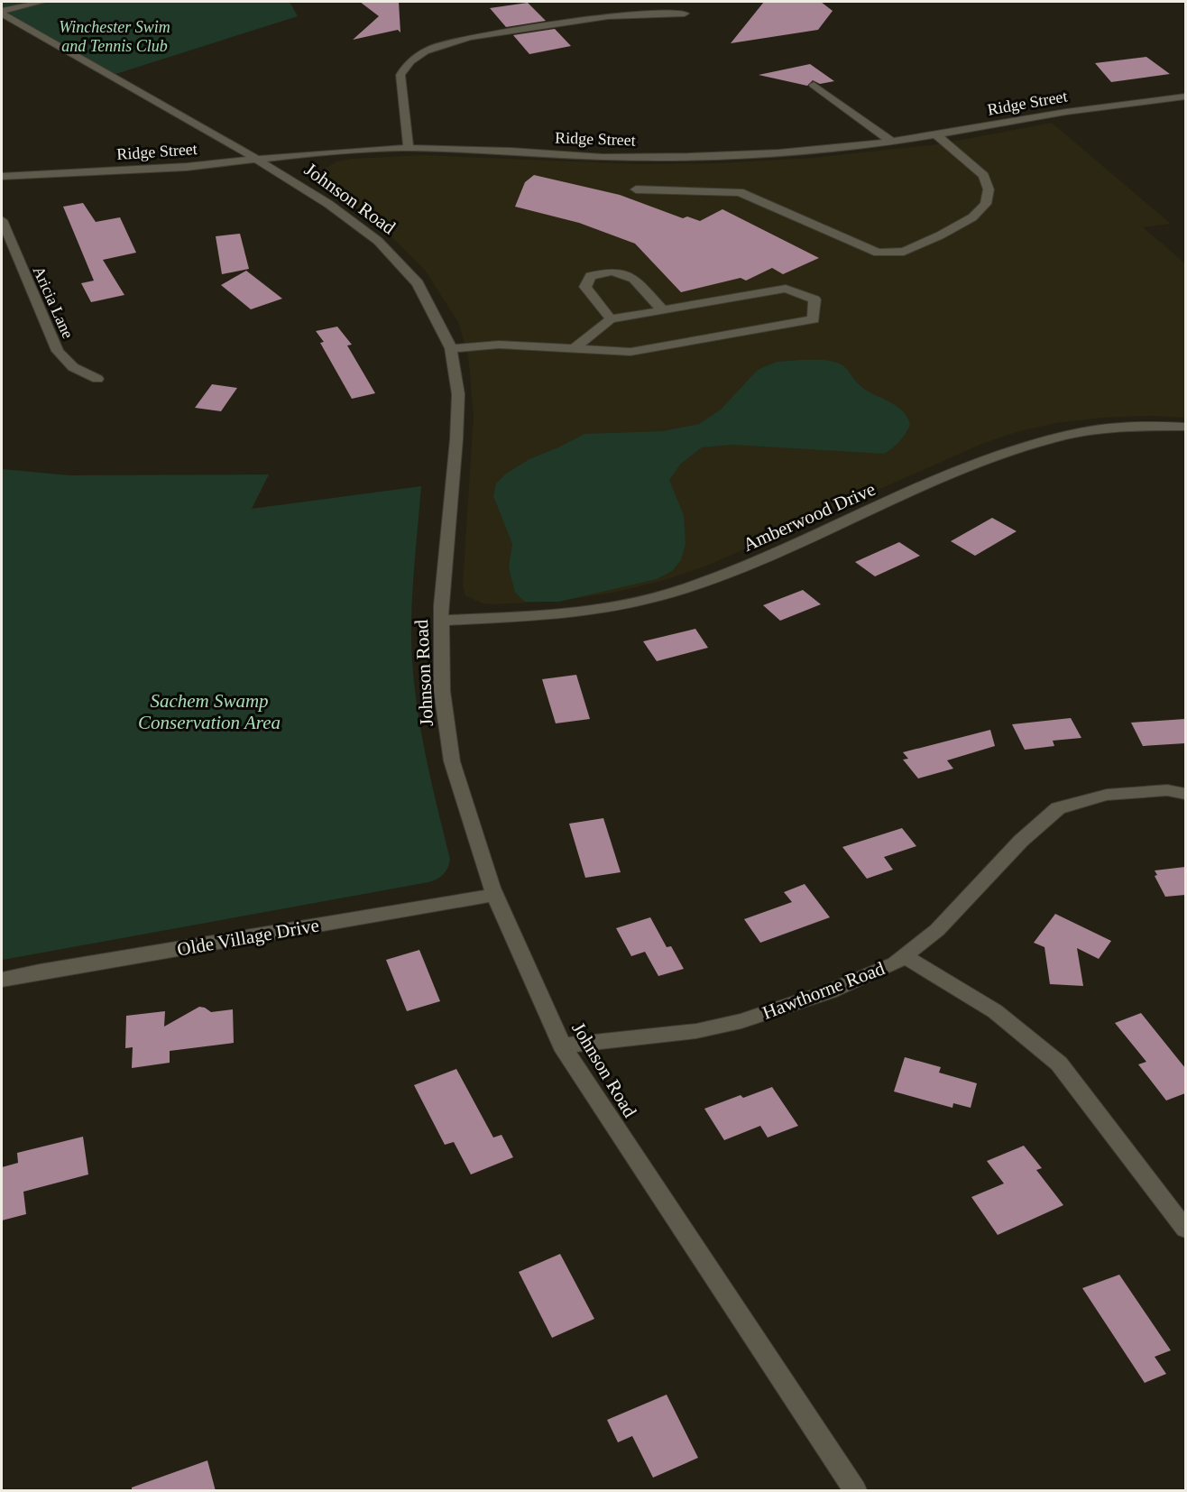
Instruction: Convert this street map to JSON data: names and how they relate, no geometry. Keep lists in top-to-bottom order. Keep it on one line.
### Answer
{"streets":{"street":["Ridge Street","Johnson Road","Aricia Lane","Amberwood Drive","Olde Village Drive","Hawthorne Road"]},"crossings":[["Ridge Street","Johnson Road"],["Johnson Road","Amberwood Drive"],["Johnson Road","Olde Village Drive"],["Johnson Road","Hawthorne Road"]],"parks":["Winchester Swim and Tennis Club","Sachem Swamp Conservation Area"]}
